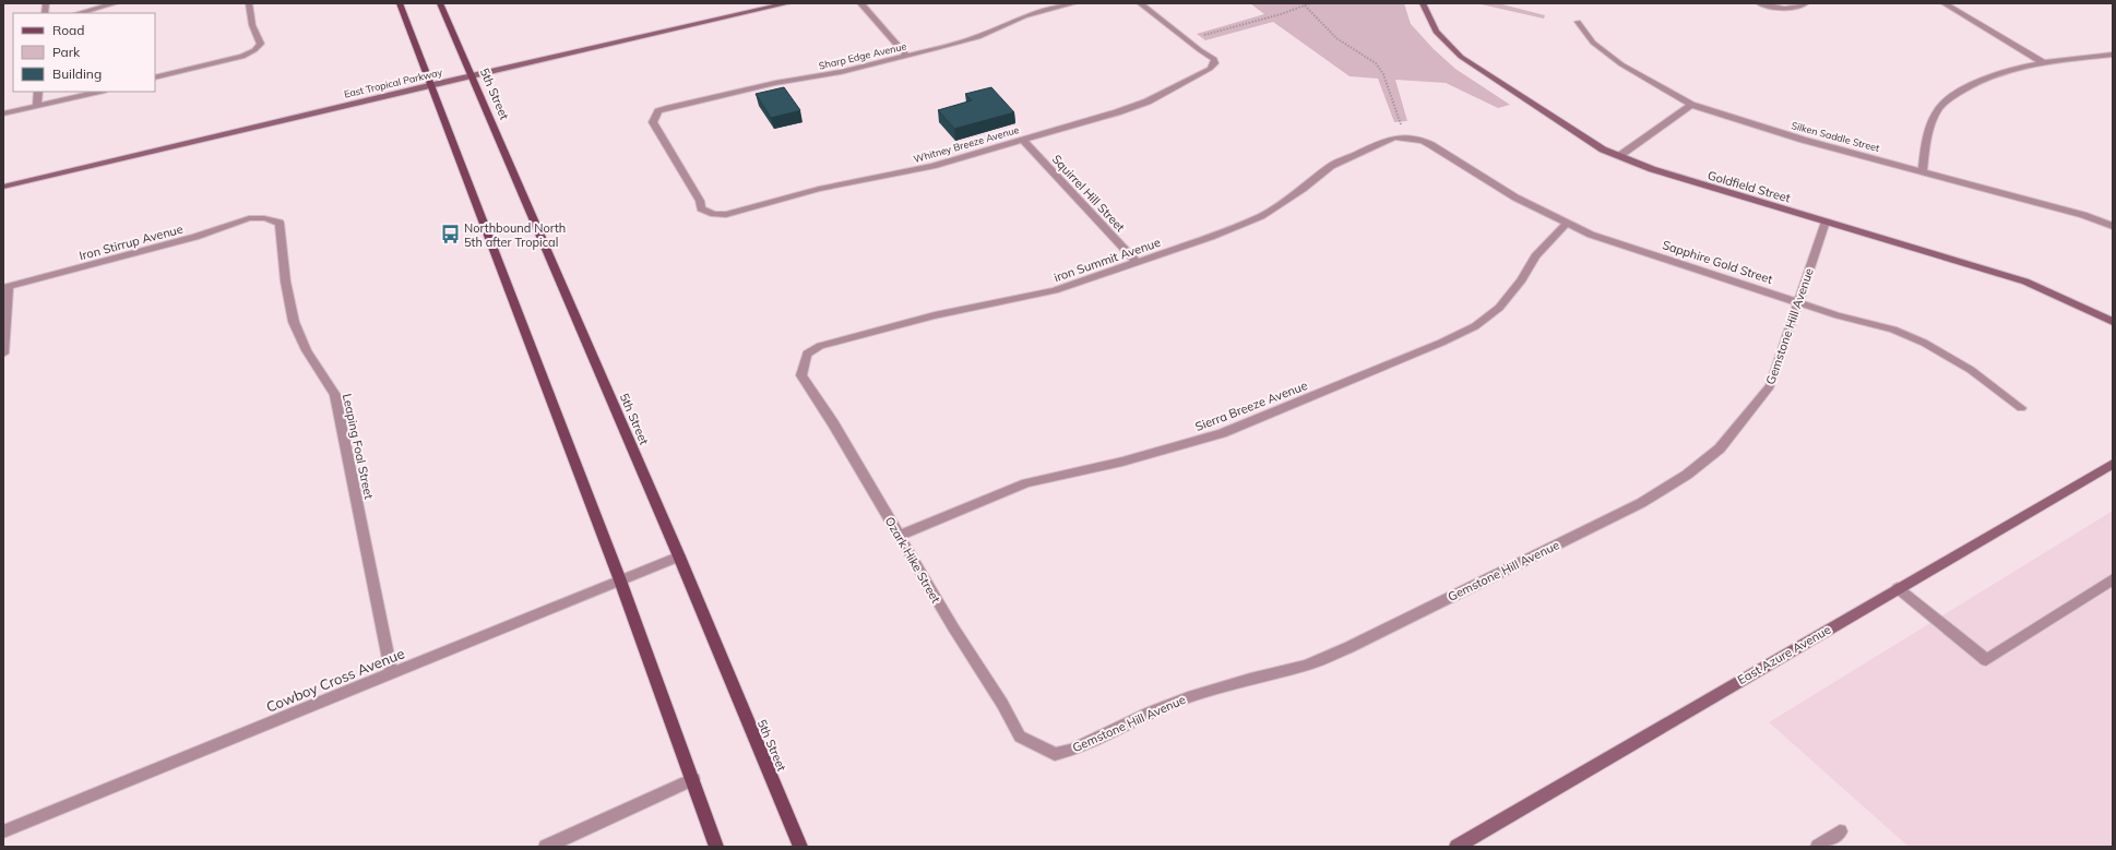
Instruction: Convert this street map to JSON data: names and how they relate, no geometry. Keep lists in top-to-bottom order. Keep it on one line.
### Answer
{"streets":{"main road":["5th Street"],"street":["Sharp Edge Avenue","East Tropical Parkway","Silken Saddle Street","Whitney Breeze Avenue","Goldfield Street","Squirrel Hill Street","Iron Stirrup Avenue","iron Summit Avenue","Sapphire Gold Street","Gemstone Hill Avenue","Sierra Breeze Avenue","Leaping Foal Street","Ozark Hike Street","East Azure Avenue","Cowboy Cross Avenue"]},"crossings":[["Sharp Edge Avenue","Whitney Breeze Avenue"],["East Tropical Parkway","5th Street"],["5th Street","Cowboy Cross Avenue"],["Whitney Breeze Avenue","Squirrel Hill Street"],["Goldfield Street","Gemstone Hill Avenue"],["Squirrel Hill Street","iron Summit Avenue"],["Iron Stirrup Avenue","Leaping Foal Street"],["iron Summit Avenue","Sapphire Gold Street"],["iron Summit Avenue","Ozark Hike Street"],["Sapphire Gold Street","Gemstone Hill Avenue"],["Sapphire Gold Street","Sierra Breeze Avenue"],["Gemstone Hill Avenue","Ozark Hike Street"],["Sierra Breeze Avenue","Ozark Hike Street"],["Leaping Foal Street","Cowboy Cross Avenue"]],"places":{"bus stop":["Northbound North 5th after Tropical"]},"legend":["Road","Park","Building"]}
